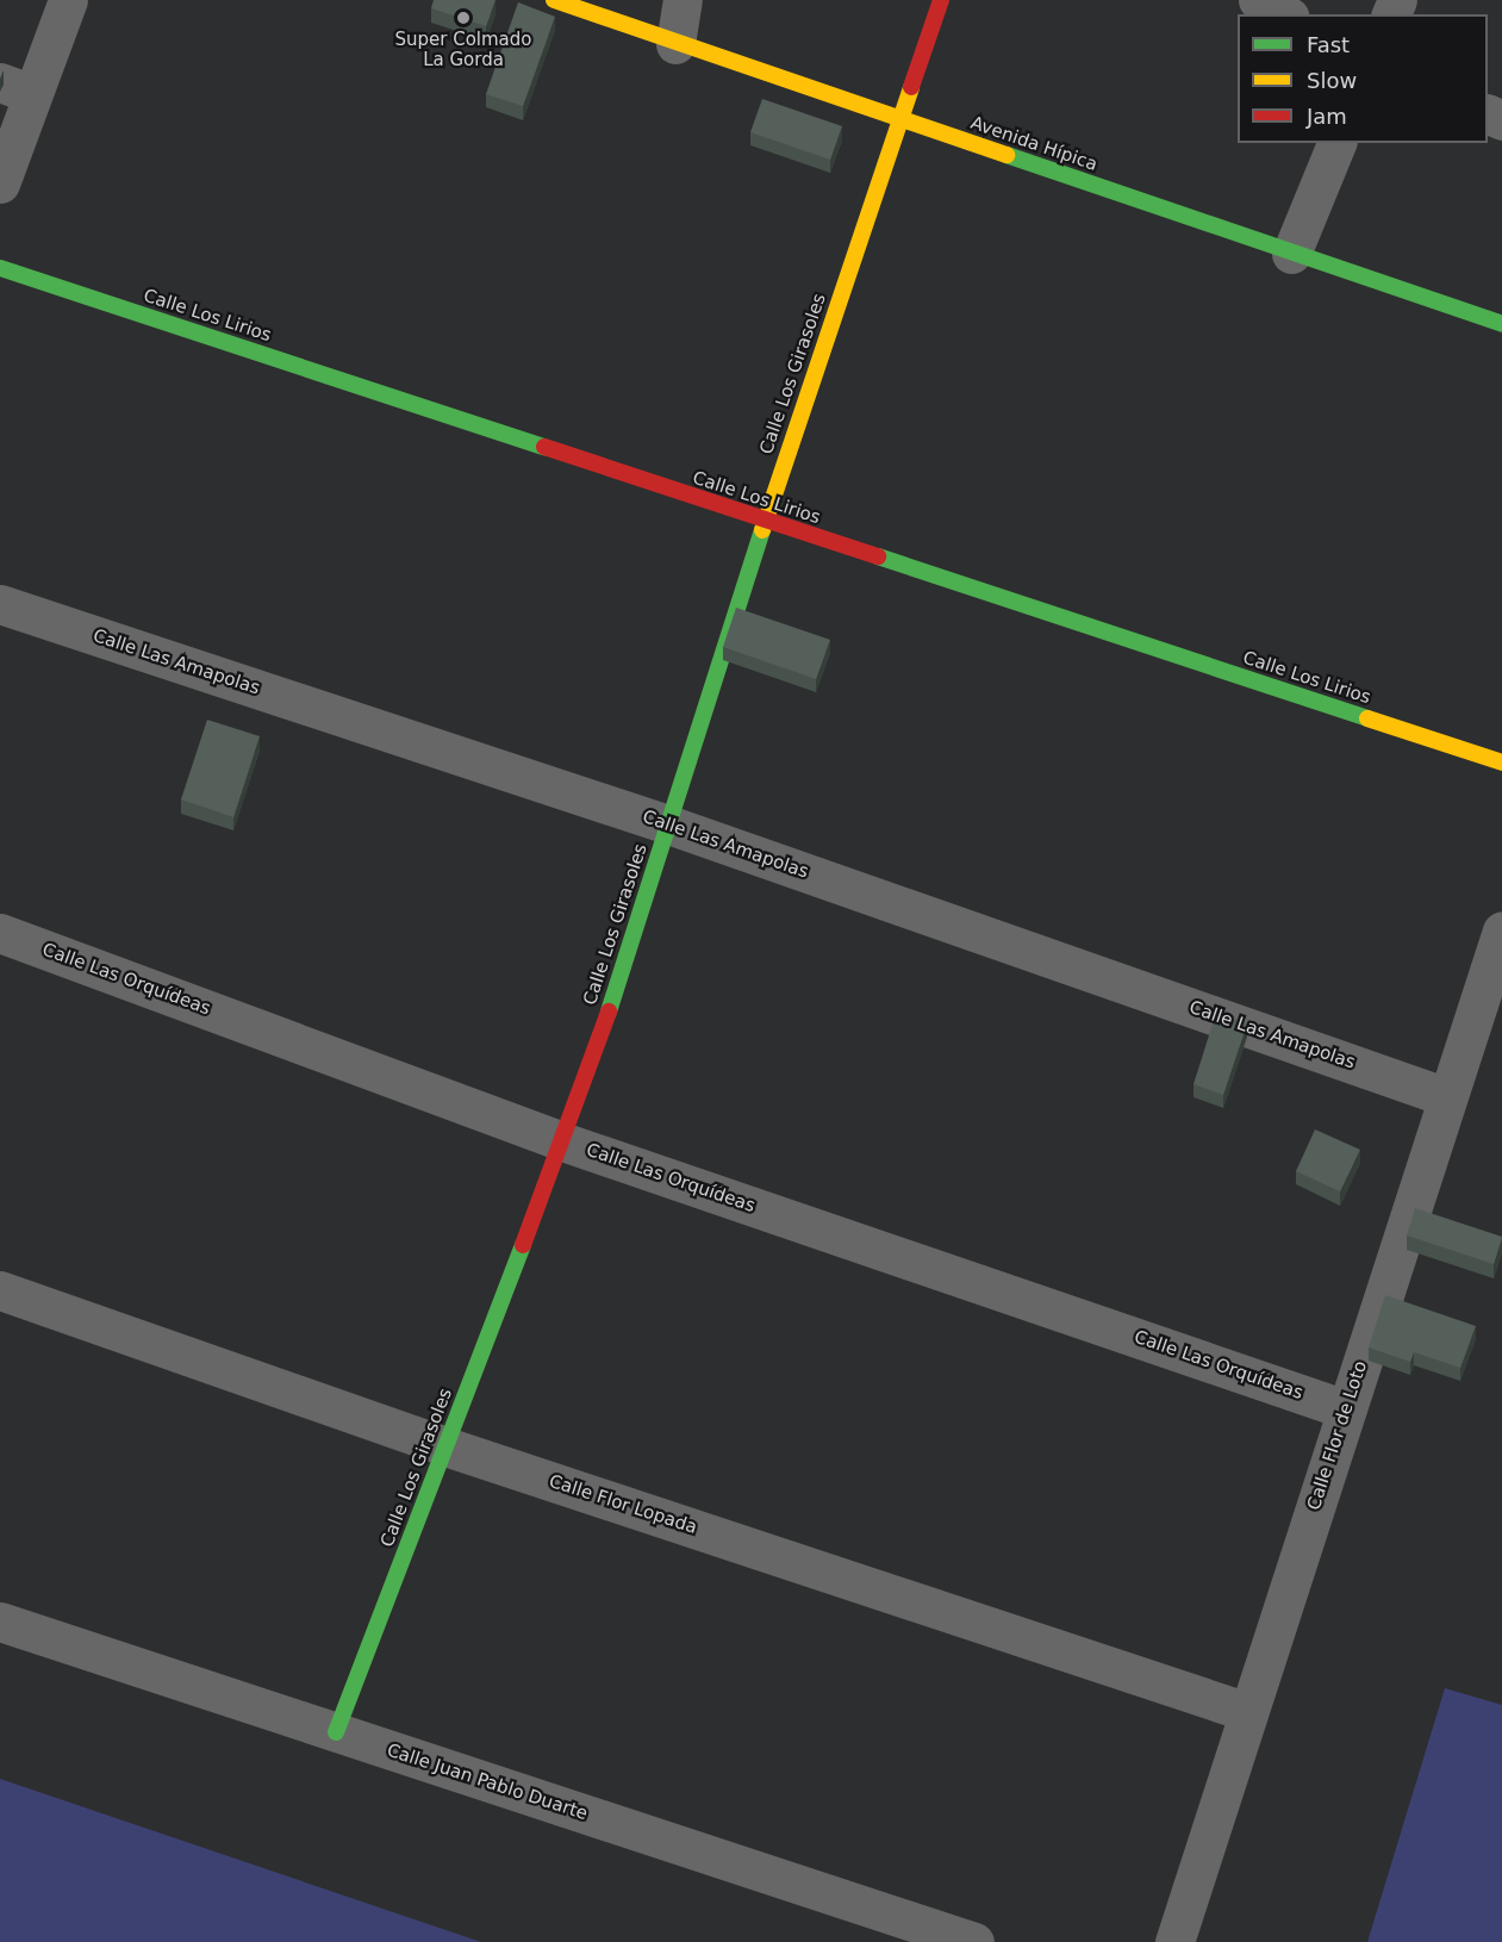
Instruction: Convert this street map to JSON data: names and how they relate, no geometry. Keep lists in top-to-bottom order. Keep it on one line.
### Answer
{"streets":{"street":["Avenida Hípica","Calle Los Lirios","Calle Los Girasoles","Calle Las Amapolas","Calle Las Orquídeas","Calle Flor de Loto","Calle Flor Lopada","Calle Juan Pablo Duarte"]},"crossings":[["Avenida Hípica","Calle Los Girasoles"],["Calle Los Lirios","Calle Los Girasoles"],["Calle Los Girasoles","Calle Las Amapolas"],["Calle Los Girasoles","Calle Las Orquídeas"],["Calle Los Girasoles","Calle Flor Lopada"],["Calle Los Girasoles","Calle Juan Pablo Duarte"],["Calle Las Amapolas","Calle Flor de Loto"],["Calle Las Orquídeas","Calle Flor de Loto"],["Calle Flor de Loto","Calle Flor Lopada"]],"places":["Super Colmado La Gorda"],"legend":["Fast","Slow","Jam"]}
